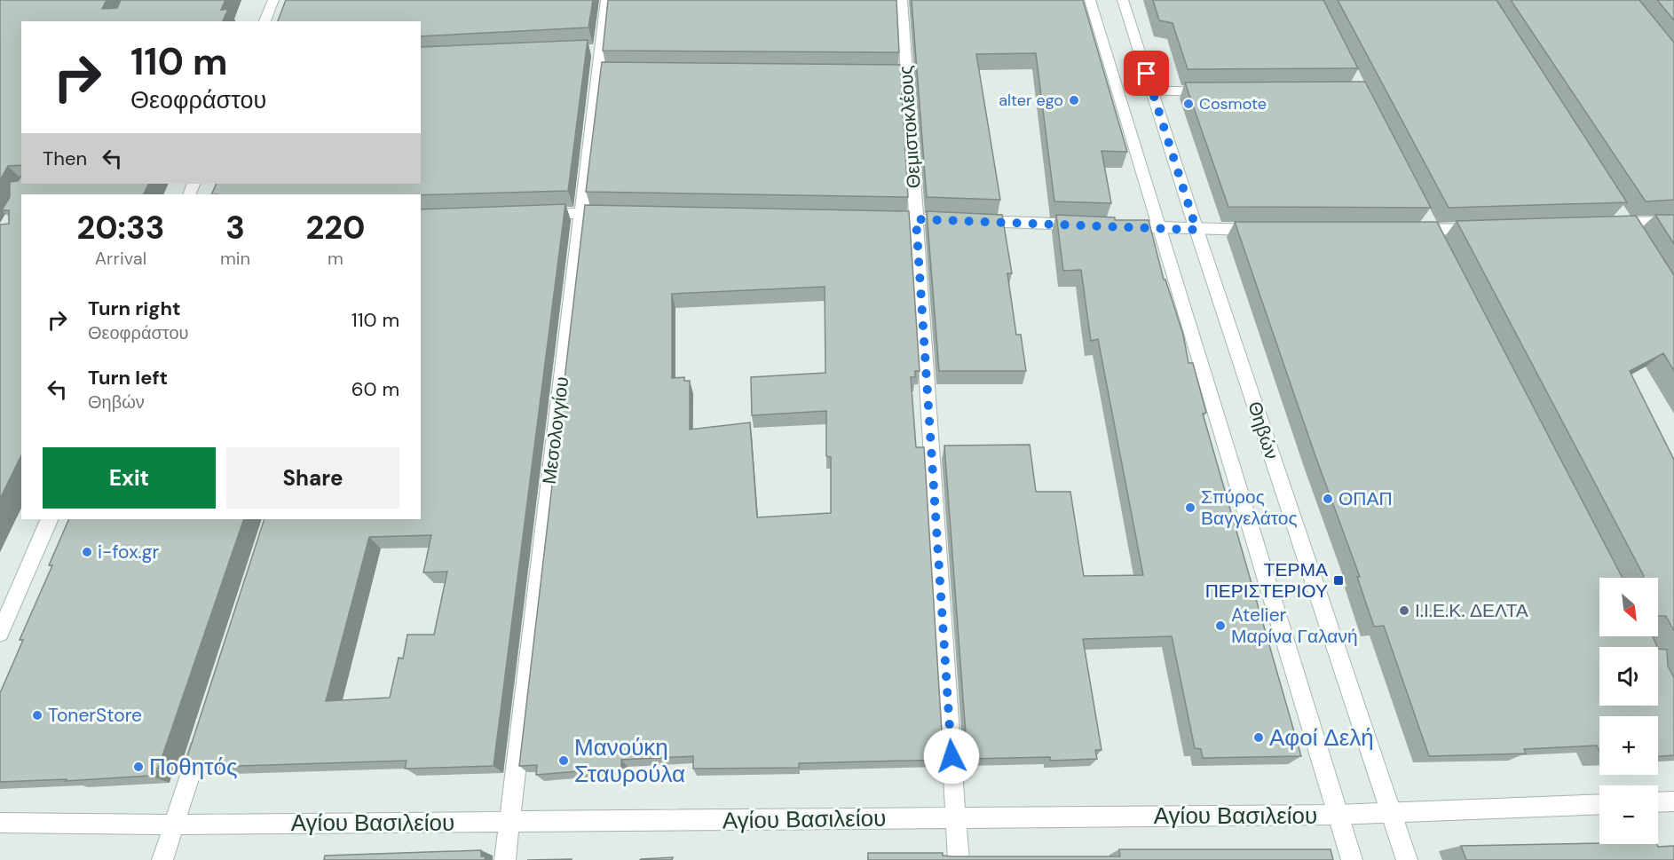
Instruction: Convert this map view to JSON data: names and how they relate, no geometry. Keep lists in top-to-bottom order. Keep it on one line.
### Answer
{"streets":{"street":["Θεμιστοκλέους","Μεσολογγίου","Θηβών","Αγίου Βασιλείου"]},"crossings":[["Θεμιστοκλέους","Αγίου Βασιλείου"],["Μεσολογγίου","Αγίου Βασιλείου"],["Θηβών","Αγίου Βασιλείου"]],"places":{"other":["alter ego","Cosmote","ΟΠΑΠ","Σπύρος Βαγγελάτος","i-fox.gr","Ι.Ι.Ε.Κ. ΔΕΛΤΑ","Atelier Μαρίνα Γαλανή","TonerStore","Αφοί Δελή","Μανούκη Σταυρούλα","Ποθητός"],"transit":["ΤΕΡΜΑ ΠΕΡΙΣΤΕΡΙΟΥ"]},"north":"bottom right","page":{"turn":["110 m","Θεοφράστου"],"then":"Then","eta":["20:33","Arrival","3","min","220","m"],"list":[{"name":"Turn right","note":"Θεοφράστου","value":"110 m"},{"name":"Turn left","note":"Θηβών","value":"60 m"}],"buttons":["Exit","Share"],"map_buttons":["+","−"]}}
